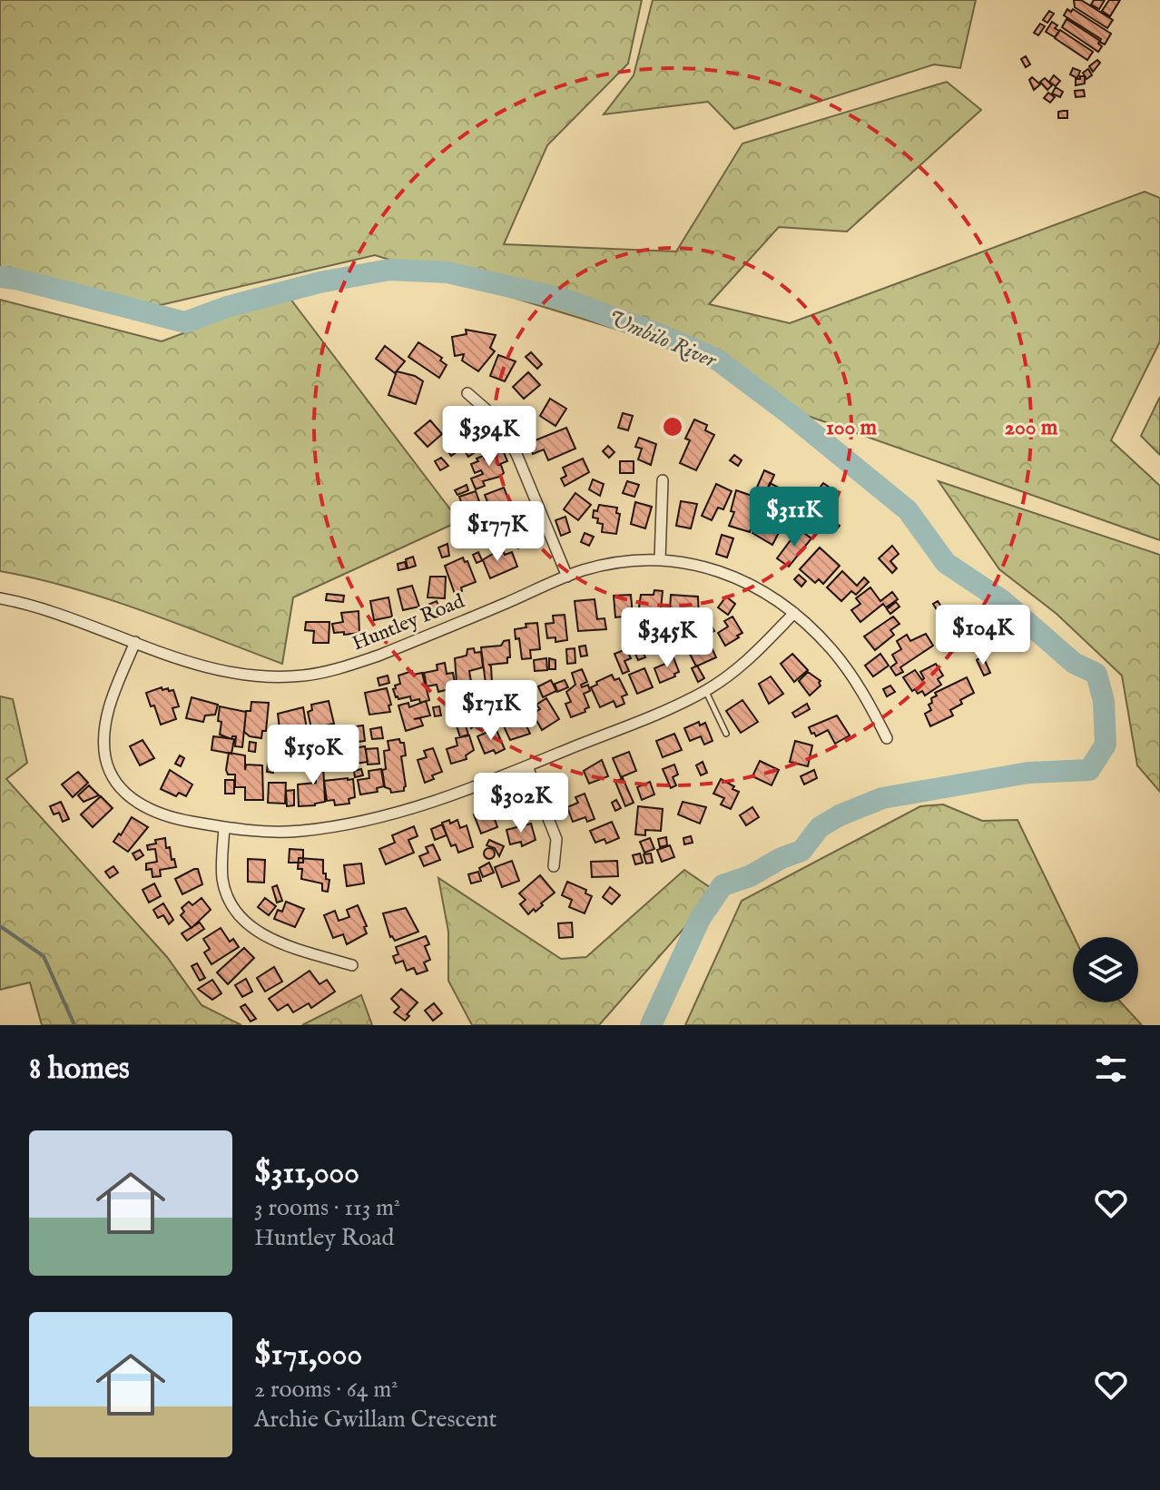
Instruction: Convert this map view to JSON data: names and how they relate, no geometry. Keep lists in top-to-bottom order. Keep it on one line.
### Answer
{"streets":{"street":["Huntley Road"]},"water":["Umbilo River"],"page":{"price":["$394K","$311K","$177K","$104K","$345K","$171K","$150K","$302K"],"heading":"8 homes","list":[{"name":"$311,000","note":"3 rooms · 113 m² · Huntley Road"},{"name":"$171,000","note":"2 rooms · 64 m² · Archie Gwillam Crescent"}]},"rings":["100 m","200 m"]}
